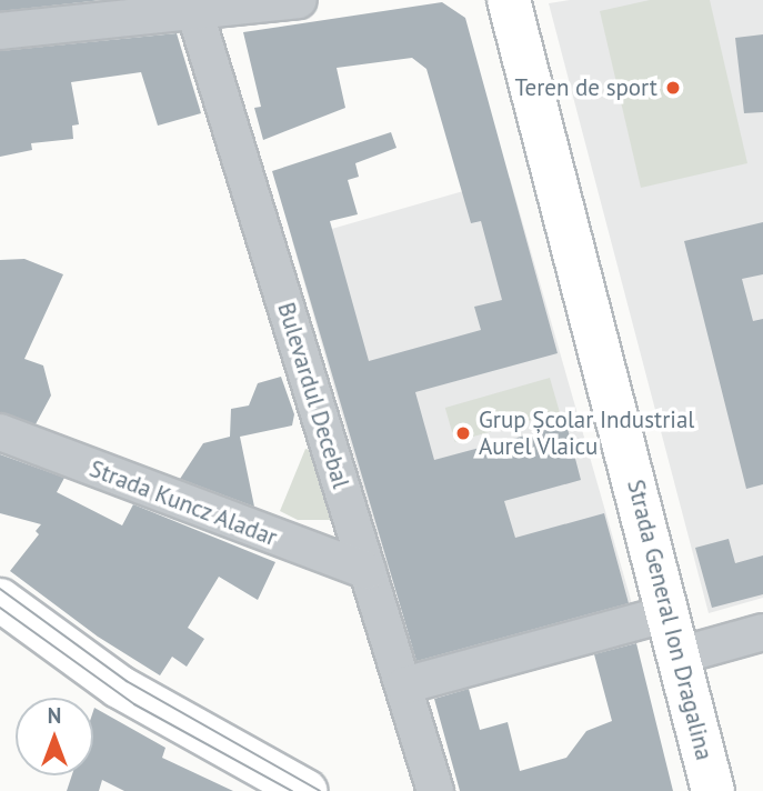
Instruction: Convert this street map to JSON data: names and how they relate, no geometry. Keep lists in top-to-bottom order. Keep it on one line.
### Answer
{"streets":{"main road":["Strada General Ion Dragalina"],"street":["Bulevardul Decebal","Strada Kuncz Aladar"]},"crossings":[["Bulevardul Decebal","Strada Kuncz Aladar"]],"places":["Teren de sport","Grup Școlar Industrial Aurel Vlaicu"],"north":"top"}
